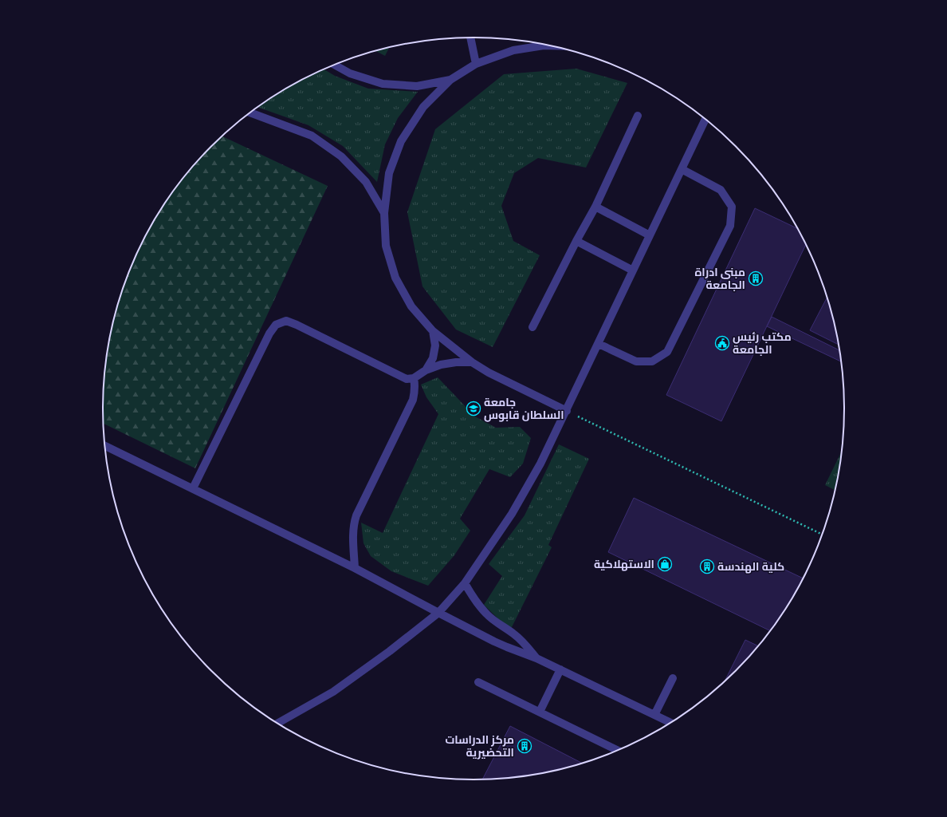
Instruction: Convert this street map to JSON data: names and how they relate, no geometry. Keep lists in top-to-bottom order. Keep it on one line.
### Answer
{"places":{"building":["مبنى ادراة الجامعة","كلية الهندسة","مركز الدراسات التحضيرية"],"public building":["مكتب رئيس الجامعة"],"school or university":["جامعة السلطان قابوس"],"shop":["الاستهلاكية"]}}
